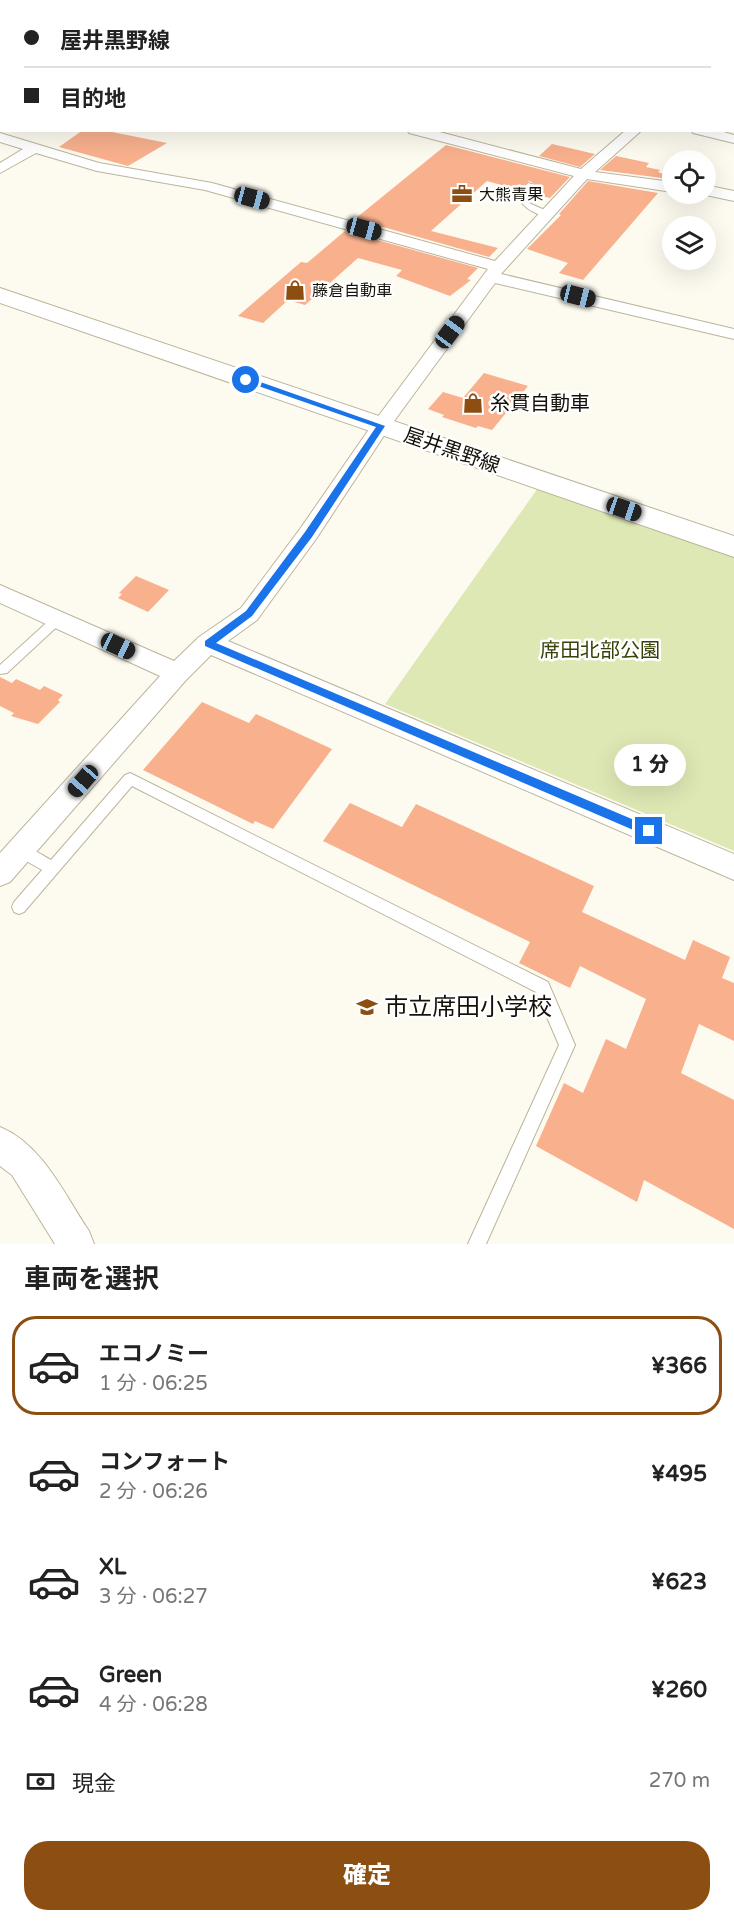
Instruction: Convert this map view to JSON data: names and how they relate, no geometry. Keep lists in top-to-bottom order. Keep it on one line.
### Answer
{"streets":{"main road":["屋井黒野線"]},"parks":["席田北部公園"],"places":{"office":["大熊青果"],"shop":["藤倉自動車","糸貫自動車"],"school or university":["市立席田小学校"]},"page":{"banner":["屋井黒野線","目的地"],"bubble":"1 分","heading":"車両を選択","list":[{"name":"エコノミー","note":"1 分 · 06:25","value":"¥366"},{"name":"コンフォート","note":"2 分 · 06:26","value":"¥495"},{"name":"XL","note":"3 分 · 06:27","value":"¥623"},{"name":"Green","note":"4 分 · 06:28","value":"¥260"}],"pay":["現金","270 m"],"buttons":"確定"}}
